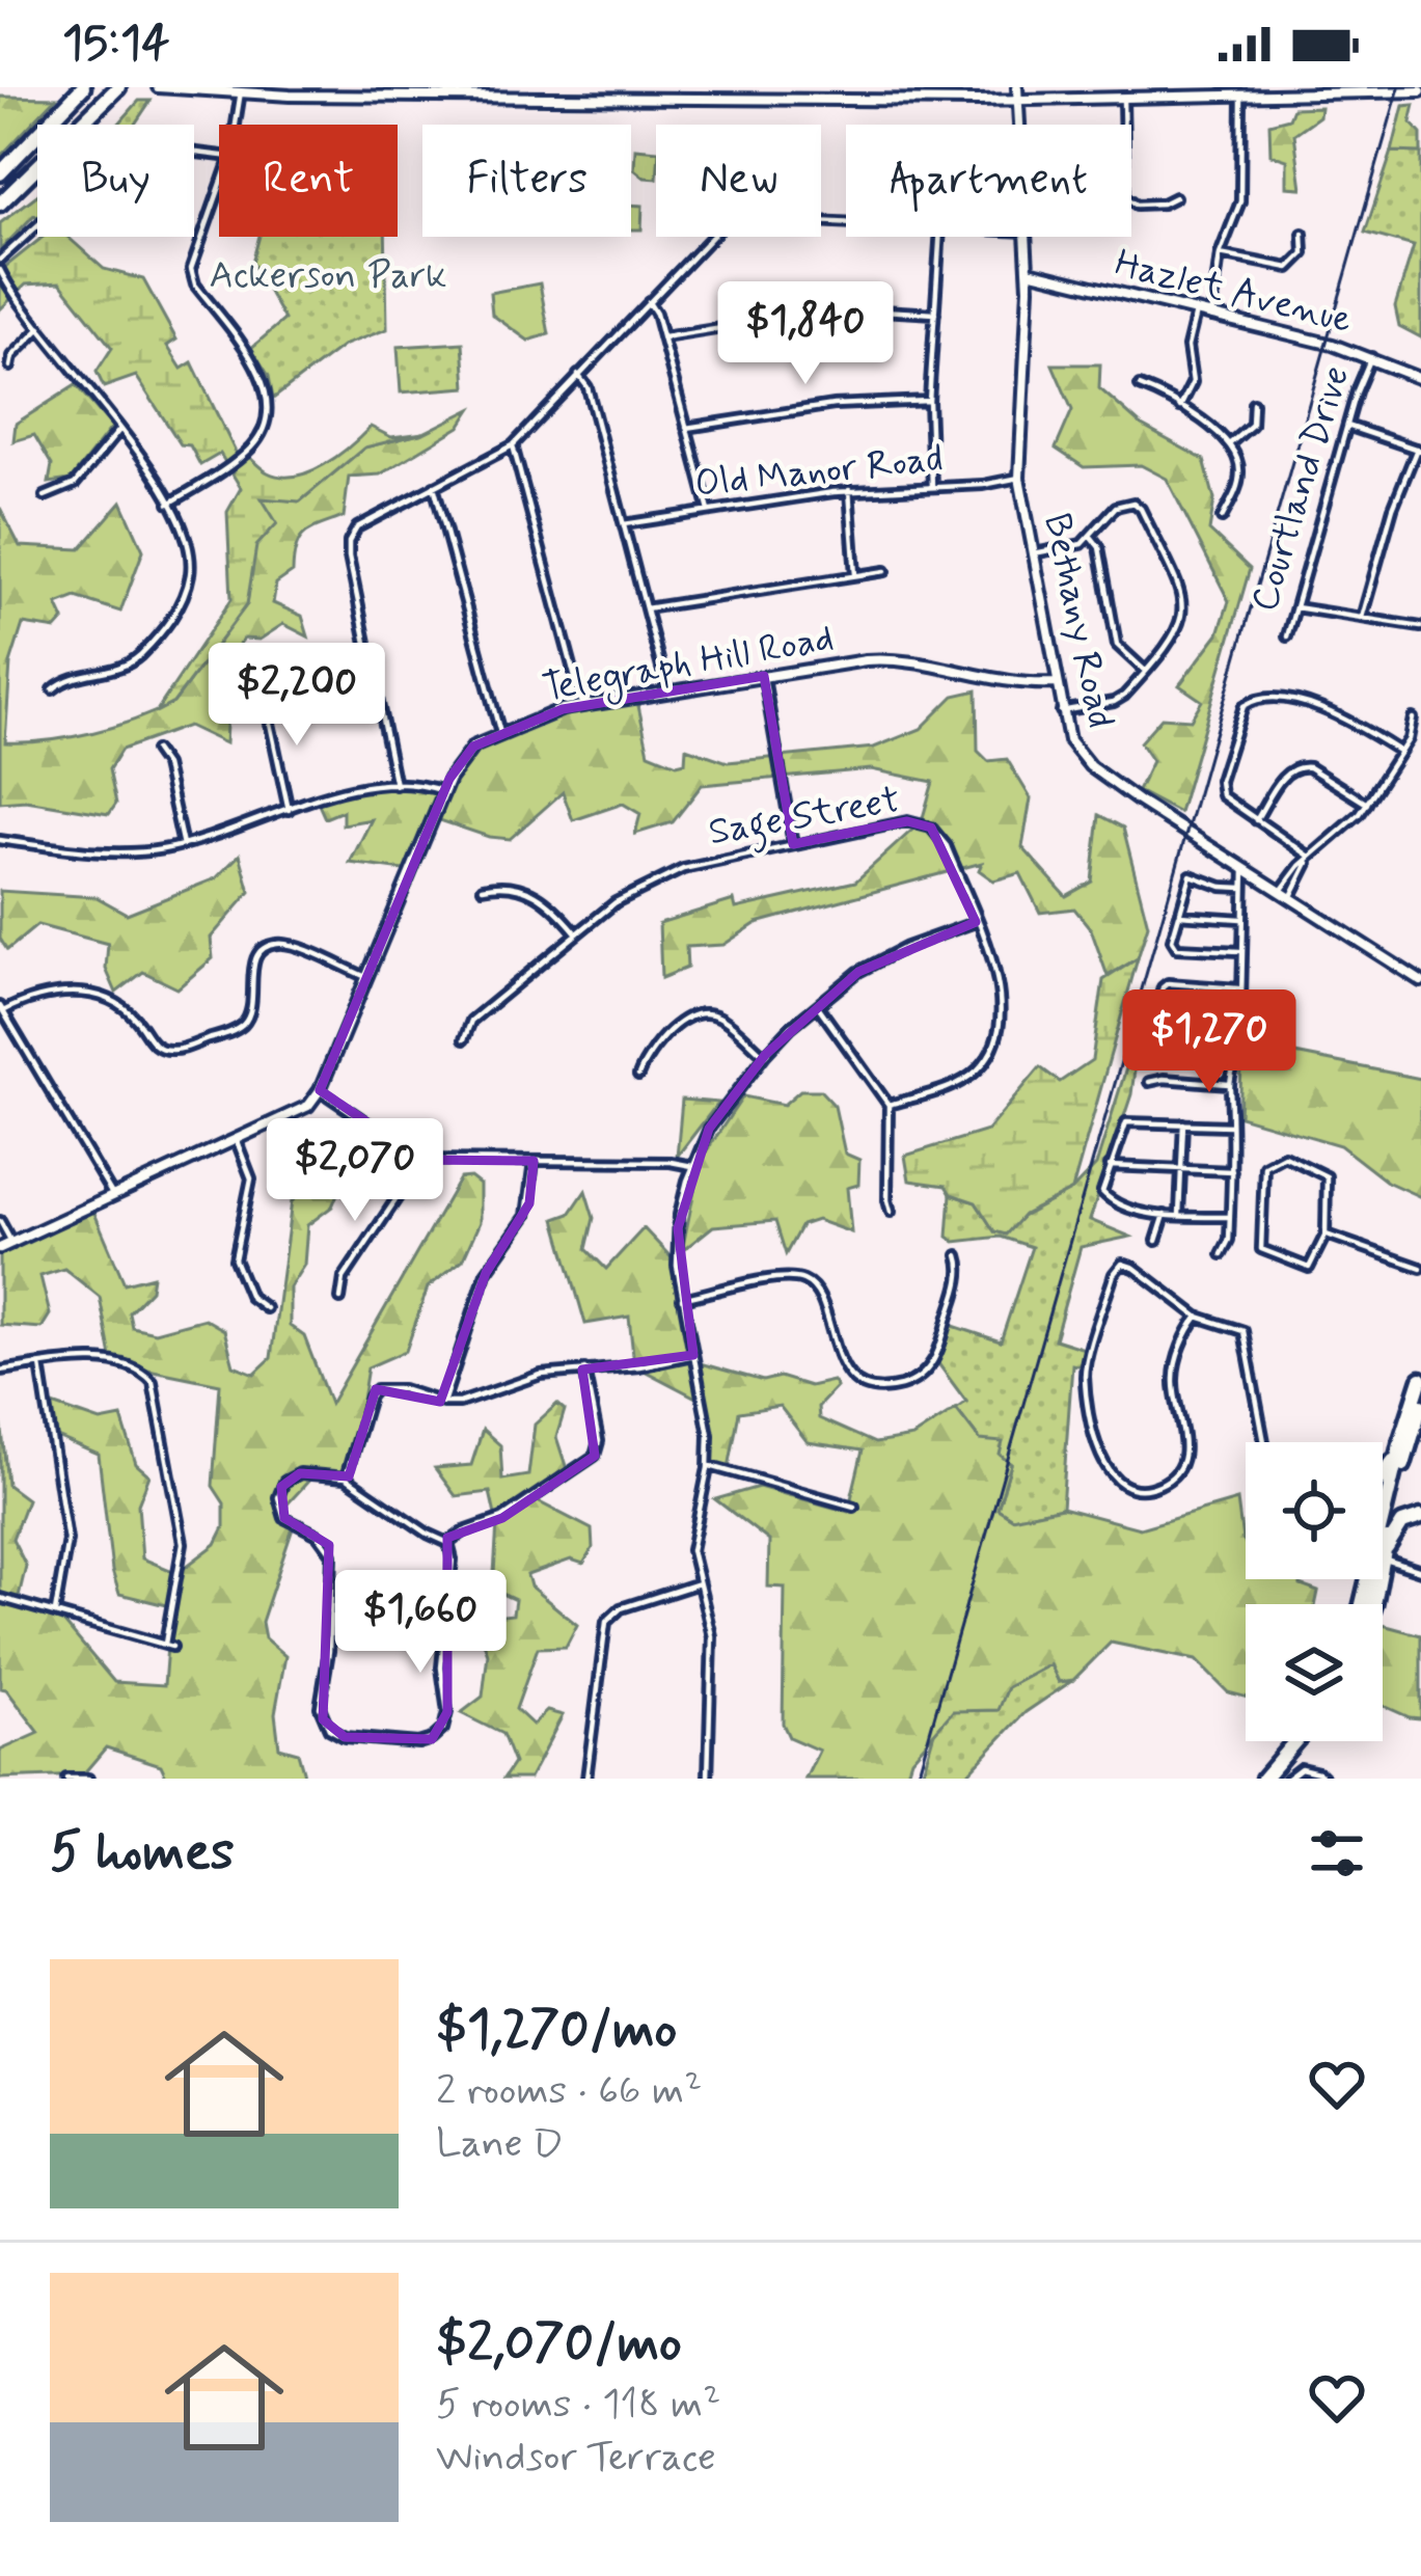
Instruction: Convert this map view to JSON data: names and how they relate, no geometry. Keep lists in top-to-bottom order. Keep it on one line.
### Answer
{"streets":{"street":["Hazlet Avenue","Old Manor Road","Courtland Drive","Bethany Road","Telegraph Hill Road","Sage Street"]},"crossings":[["Hazlet Avenue","Courtland Drive"],["Hazlet Avenue","Bethany Road"],["Old Manor Road","Bethany Road"],["Bethany Road","Telegraph Hill Road"]],"parks":["Ackerson Park"],"page":{"status":"15:14","chip":["Buy","Rent","Filters","New","Apartment"],"price":["$1,840","$2,200","$1,270","$2,070","$1,660"],"heading":"5 homes","list":[{"name":"$1,270/mo","note":"2 rooms · 66 m² · Lane D"},{"name":"$2,070/mo","note":"5 rooms · 118 m² · Windsor Terrace"}]}}
